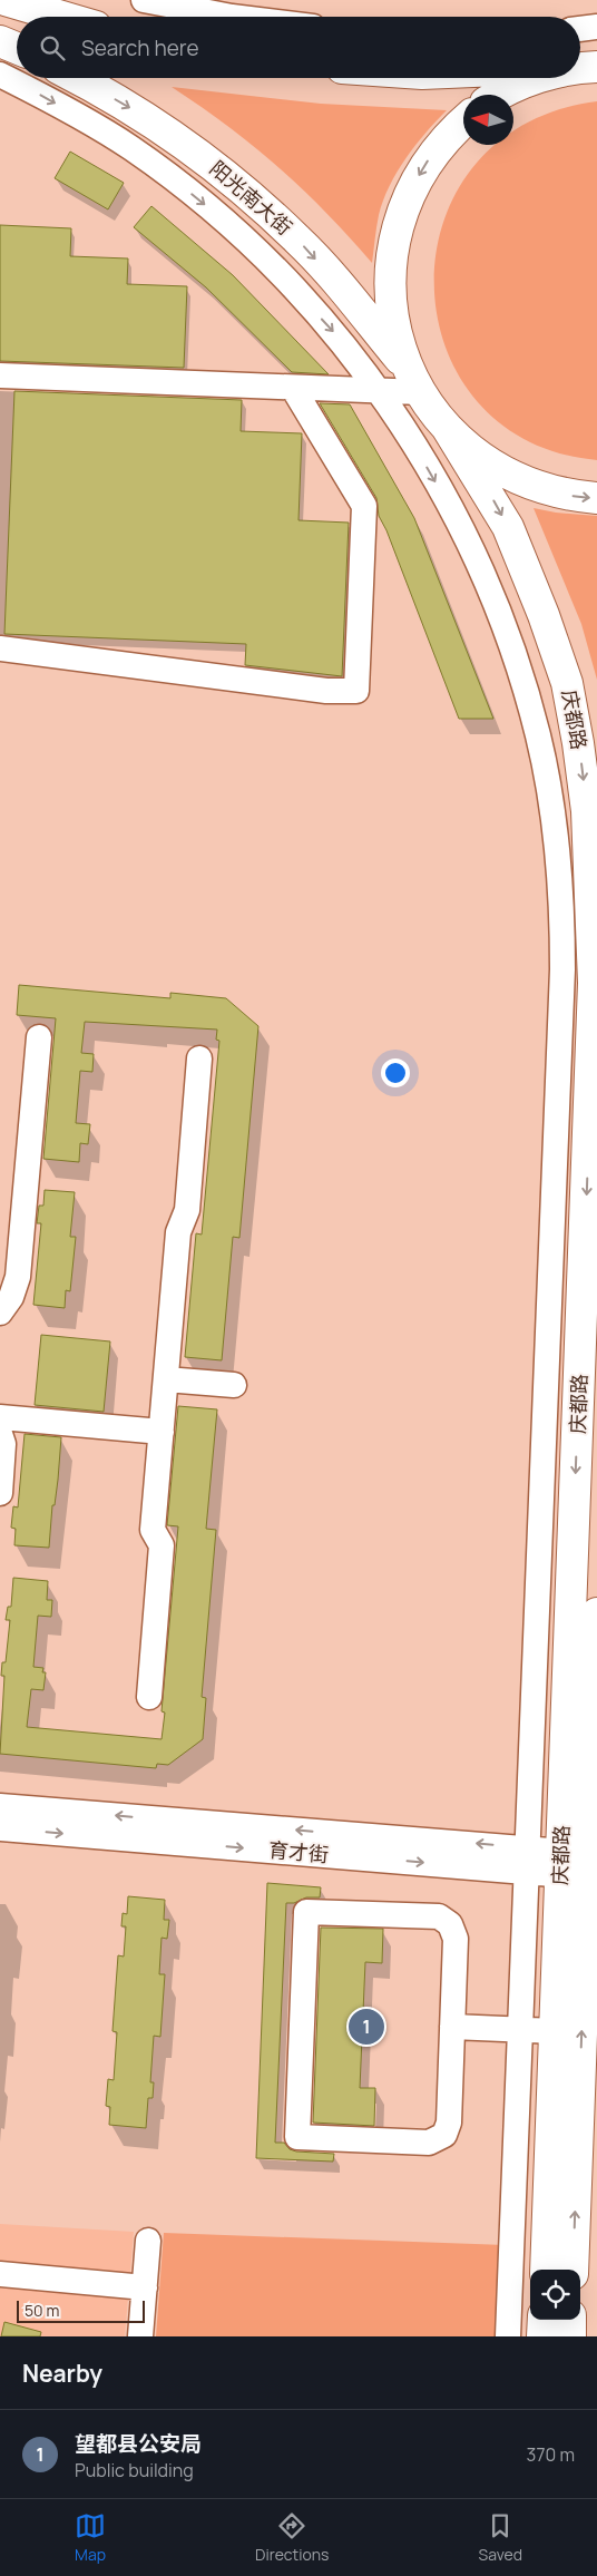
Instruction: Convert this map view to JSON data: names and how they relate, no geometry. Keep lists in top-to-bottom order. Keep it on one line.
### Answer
{"streets":{"highway":["阳光南大街","庆都路"],"street":["育才街"]},"crossings":[["庆都路","育才街"]],"one_way":["阳光南大街"],"scale_bar":"50 m","north":"left","page":{"search":"Search here","pins":"1","scale":"50 m","heading":"Nearby","list":[{"mark":"1","name":"望都县公安局","note":"Public building","value":"370 m"}],"nav":["Map","Directions","Saved"]}}
